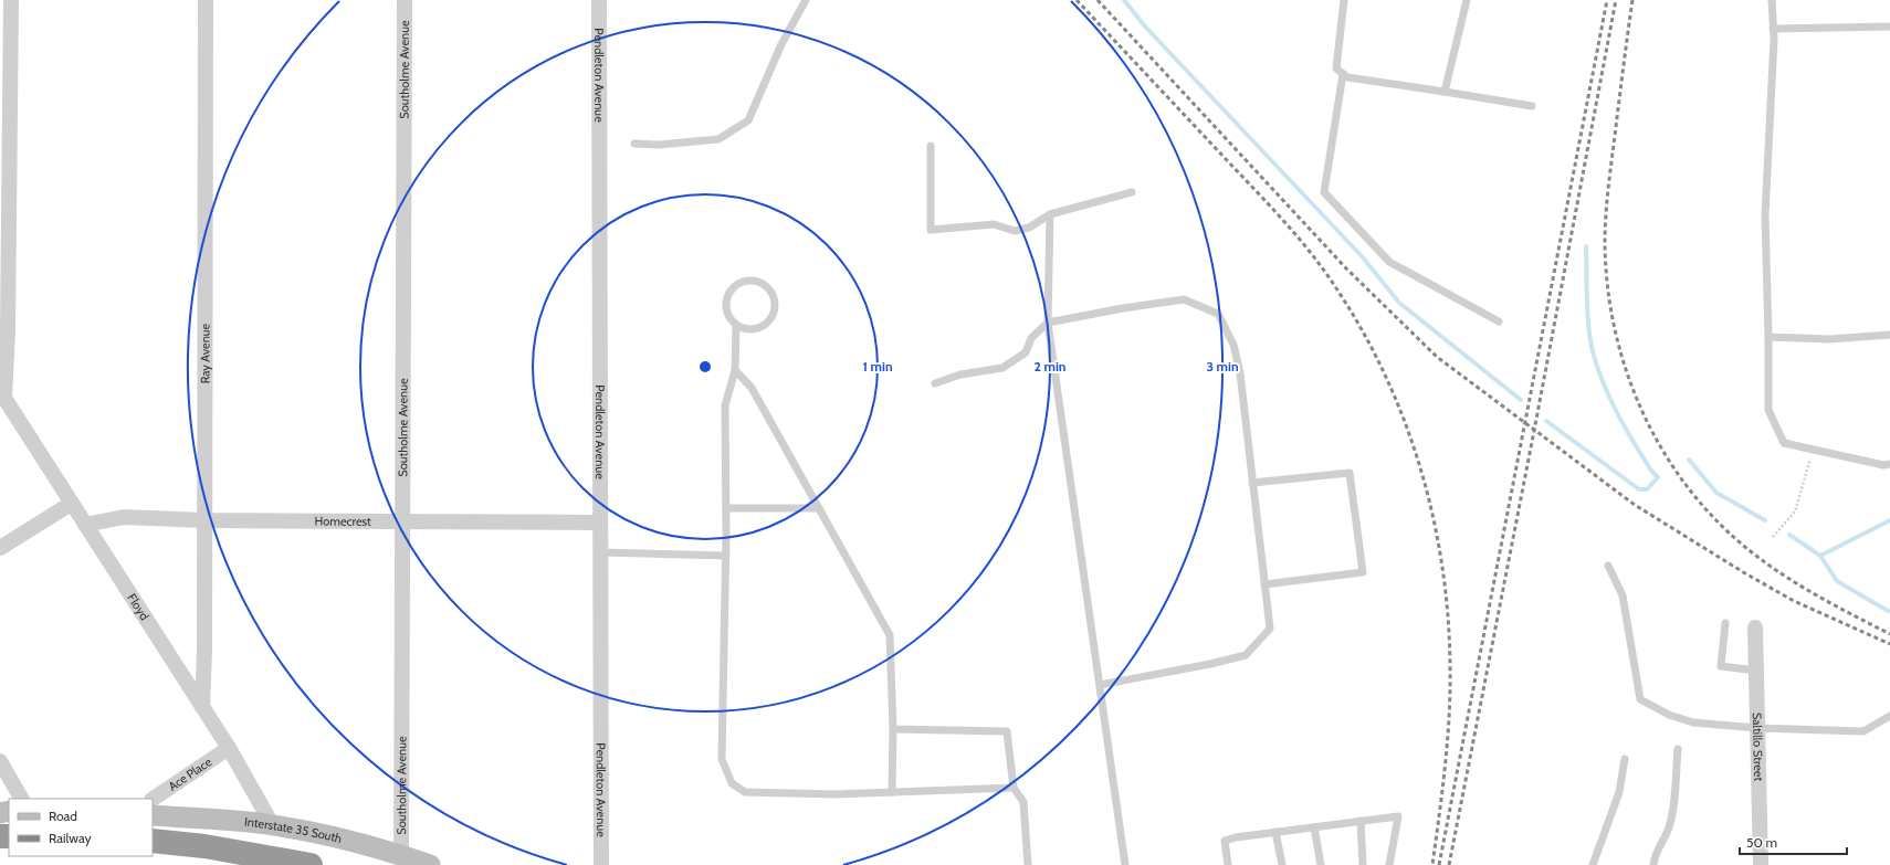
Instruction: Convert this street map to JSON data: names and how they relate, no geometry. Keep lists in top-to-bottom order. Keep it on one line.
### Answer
{"streets":{"main road":["Interstate 35 South"],"street":["Southolme Avenue","Pendleton Avenue","Ray Avenue","Homecrest","Floyd","Saltillo Street","Ace Place"]},"crossings":[["Southolme Avenue","Homecrest"],["Southolme Avenue","Interstate 35 South"],["Pendleton Avenue","Homecrest"],["Ray Avenue","Homecrest"],["Ray Avenue","Floyd"],["Homecrest","Floyd"],["Floyd","Ace Place"],["Floyd","Interstate 35 South"]],"legend":["Road","Railway"],"scale_bar":"50 m","rings":["1 min","2 min","3 min"]}
